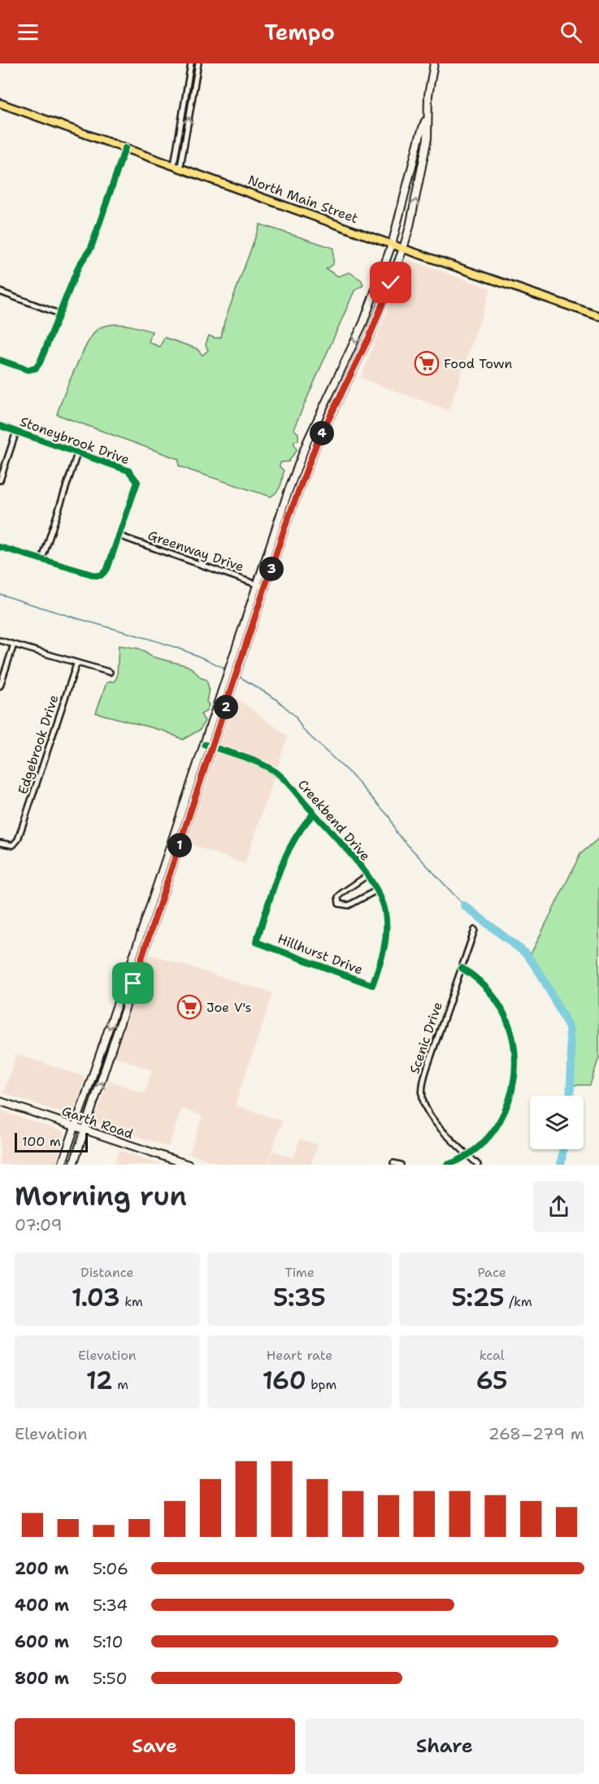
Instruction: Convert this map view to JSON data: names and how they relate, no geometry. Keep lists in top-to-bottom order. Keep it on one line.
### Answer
{"streets":{"main road":["North Main Street","Garth Road"],"street":["Stoneybrook Drive","Greenway Drive","Edgebrook Drive","Creekbend Drive","Hillhurst Drive","Scenic Drive"]},"crossings":[["Stoneybrook Drive","Greenway Drive"],["Creekbend Drive","Hillhurst Drive"]],"places":{"supermarket":["Food Town","Joe V's"]},"scale_bar":"100 m","page":{"header":"Tempo","pins":["4","3","2","1"],"scale":"100 m","heading":["Morning run","07:09"],"stats":[["Distance","1.03 km"],["Time","5:35"],["Pace","5:25 /km"],["Elevation","12 m"],["Heart rate","160 bpm"],["kcal","65"]],"chart":["Elevation","268–279 m"],"list":[{"name":"200 m","note":"5:06"},{"name":"400 m","note":"5:34"},{"name":"600 m","note":"5:10"},{"name":"800 m","note":"5:50"}],"buttons":["Save","Share"]}}
